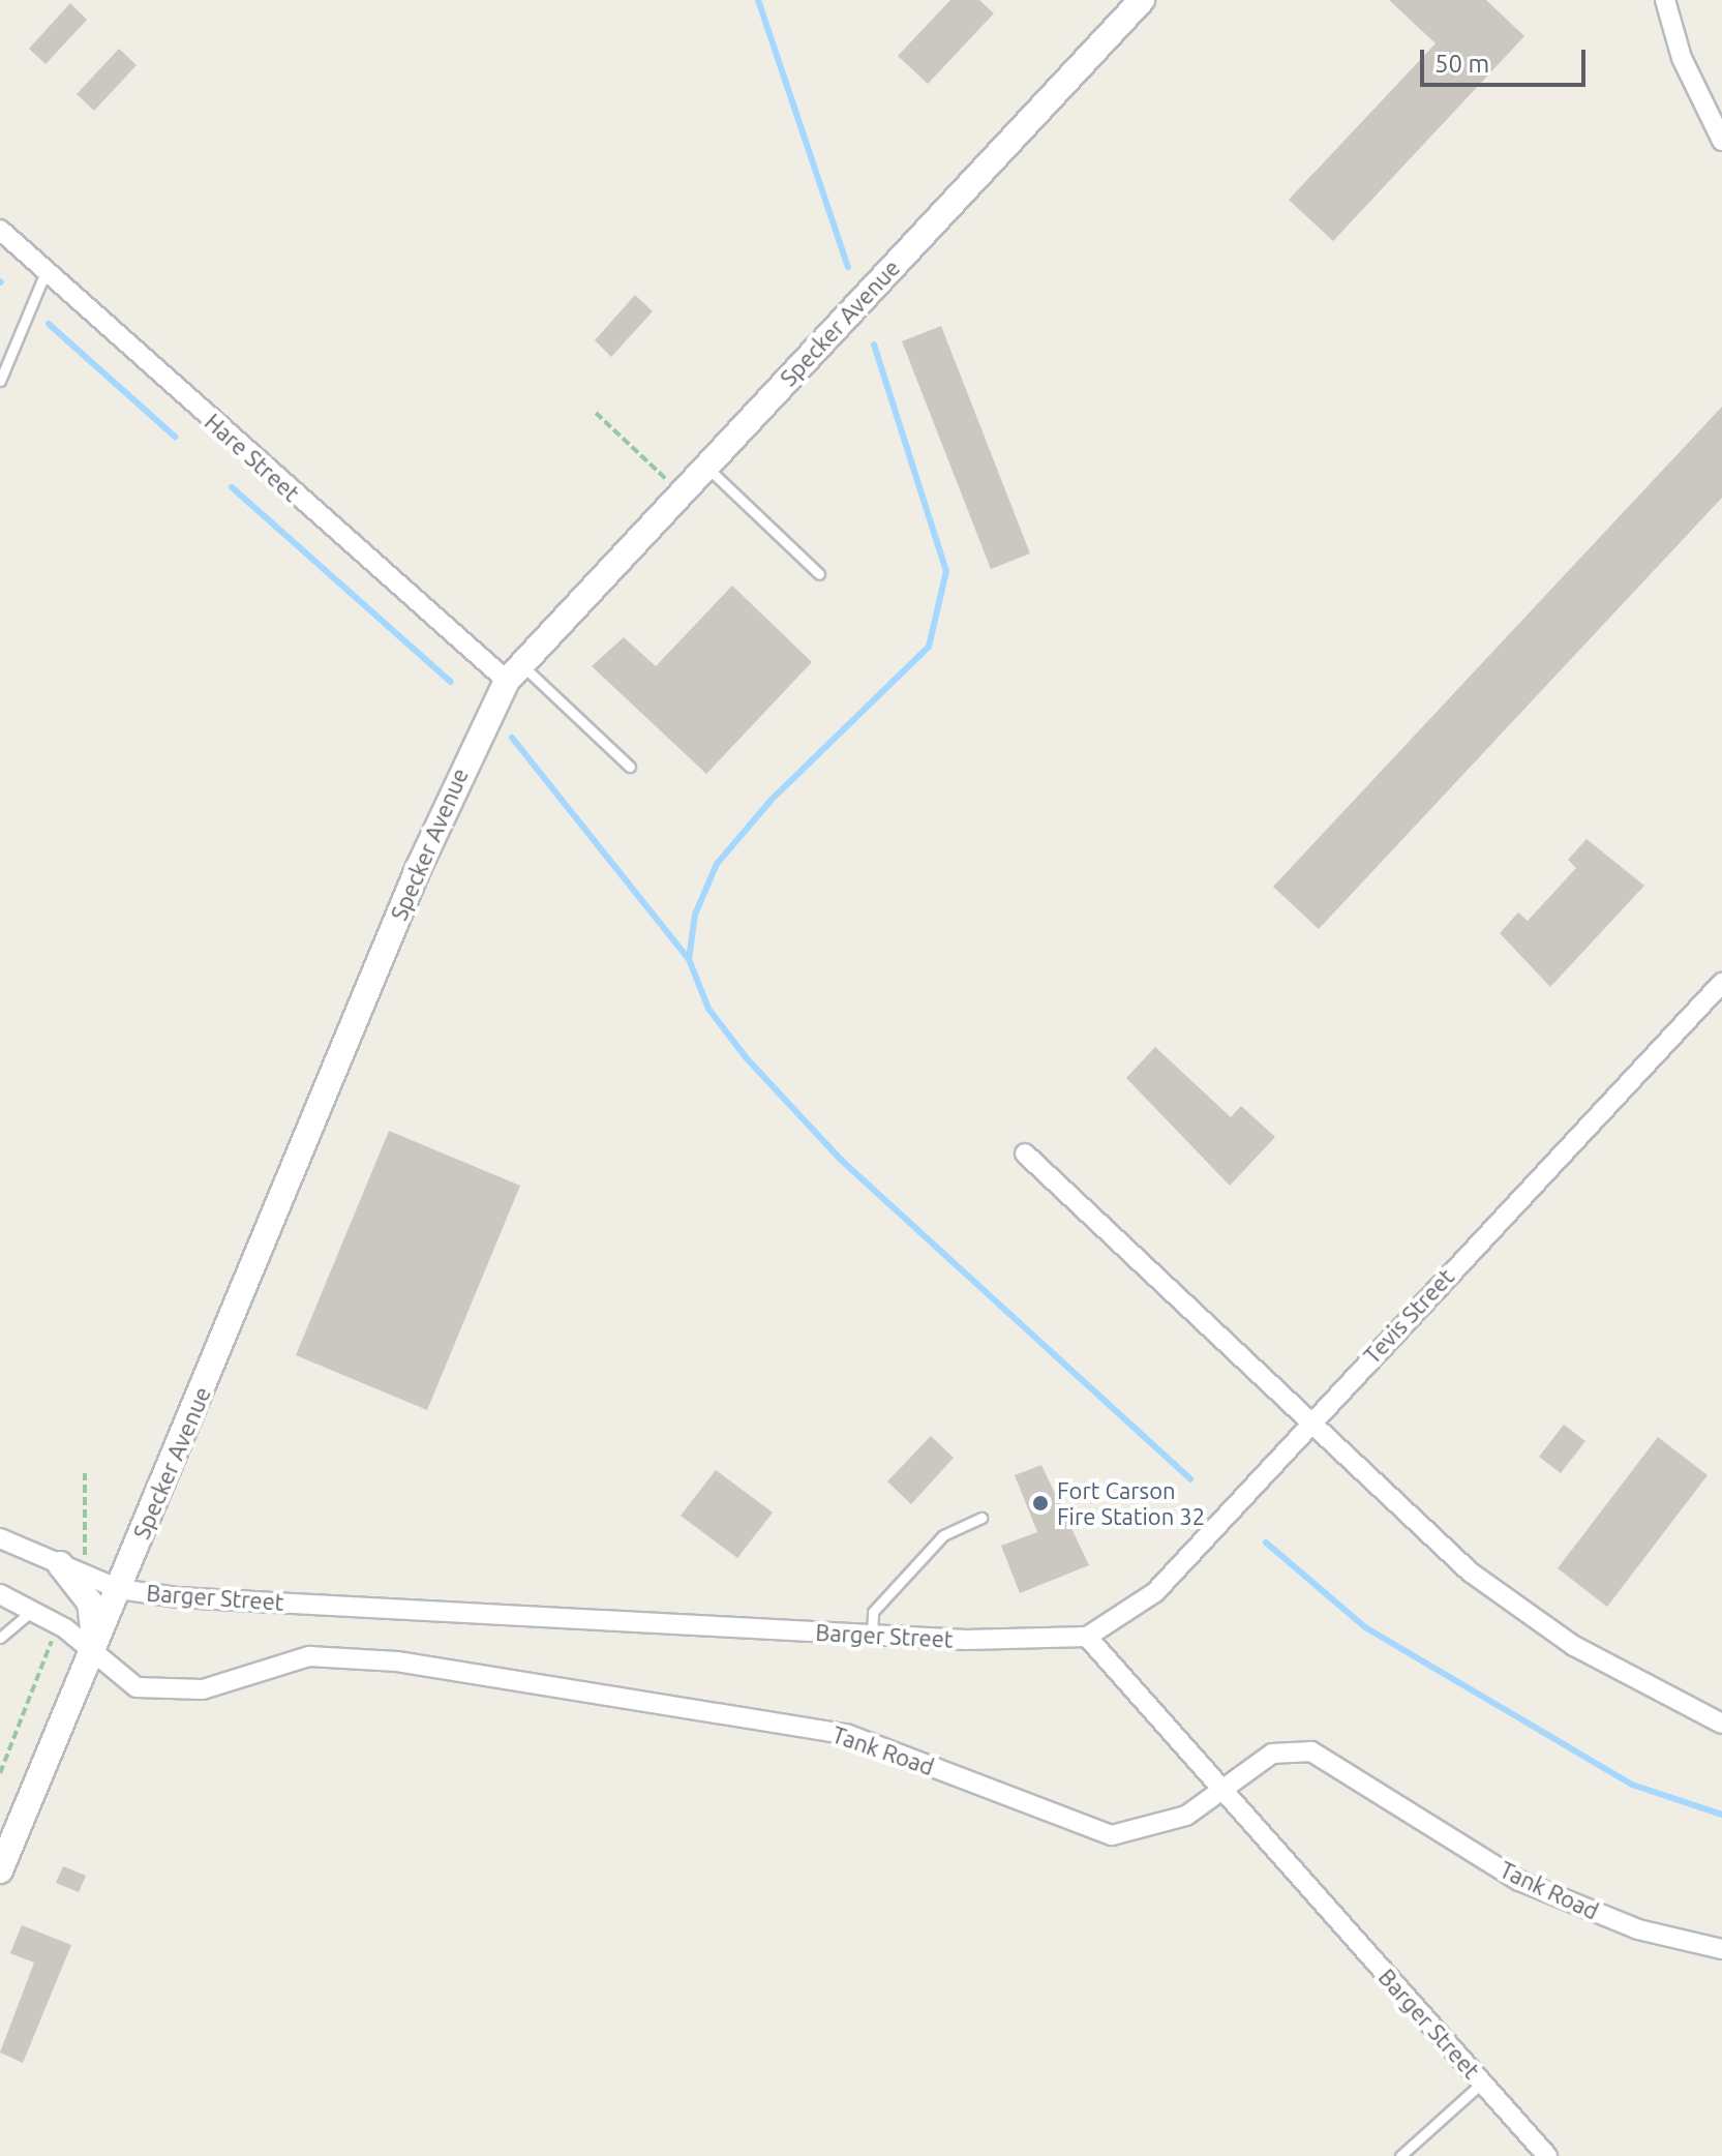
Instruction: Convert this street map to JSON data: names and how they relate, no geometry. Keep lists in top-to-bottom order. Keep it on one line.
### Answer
{"streets":{"street":["Specker Avenue","Hare Street","Tevis Street","Barger Street","Tank Road"]},"crossings":[["Specker Avenue","Hare Street"],["Specker Avenue","Barger Street"],["Specker Avenue","Tank Road"],["Tevis Street","Barger Street"],["Barger Street","Tank Road"]],"places":["Fort Carson Fire Station 32"],"scale_bar":"50 m"}
